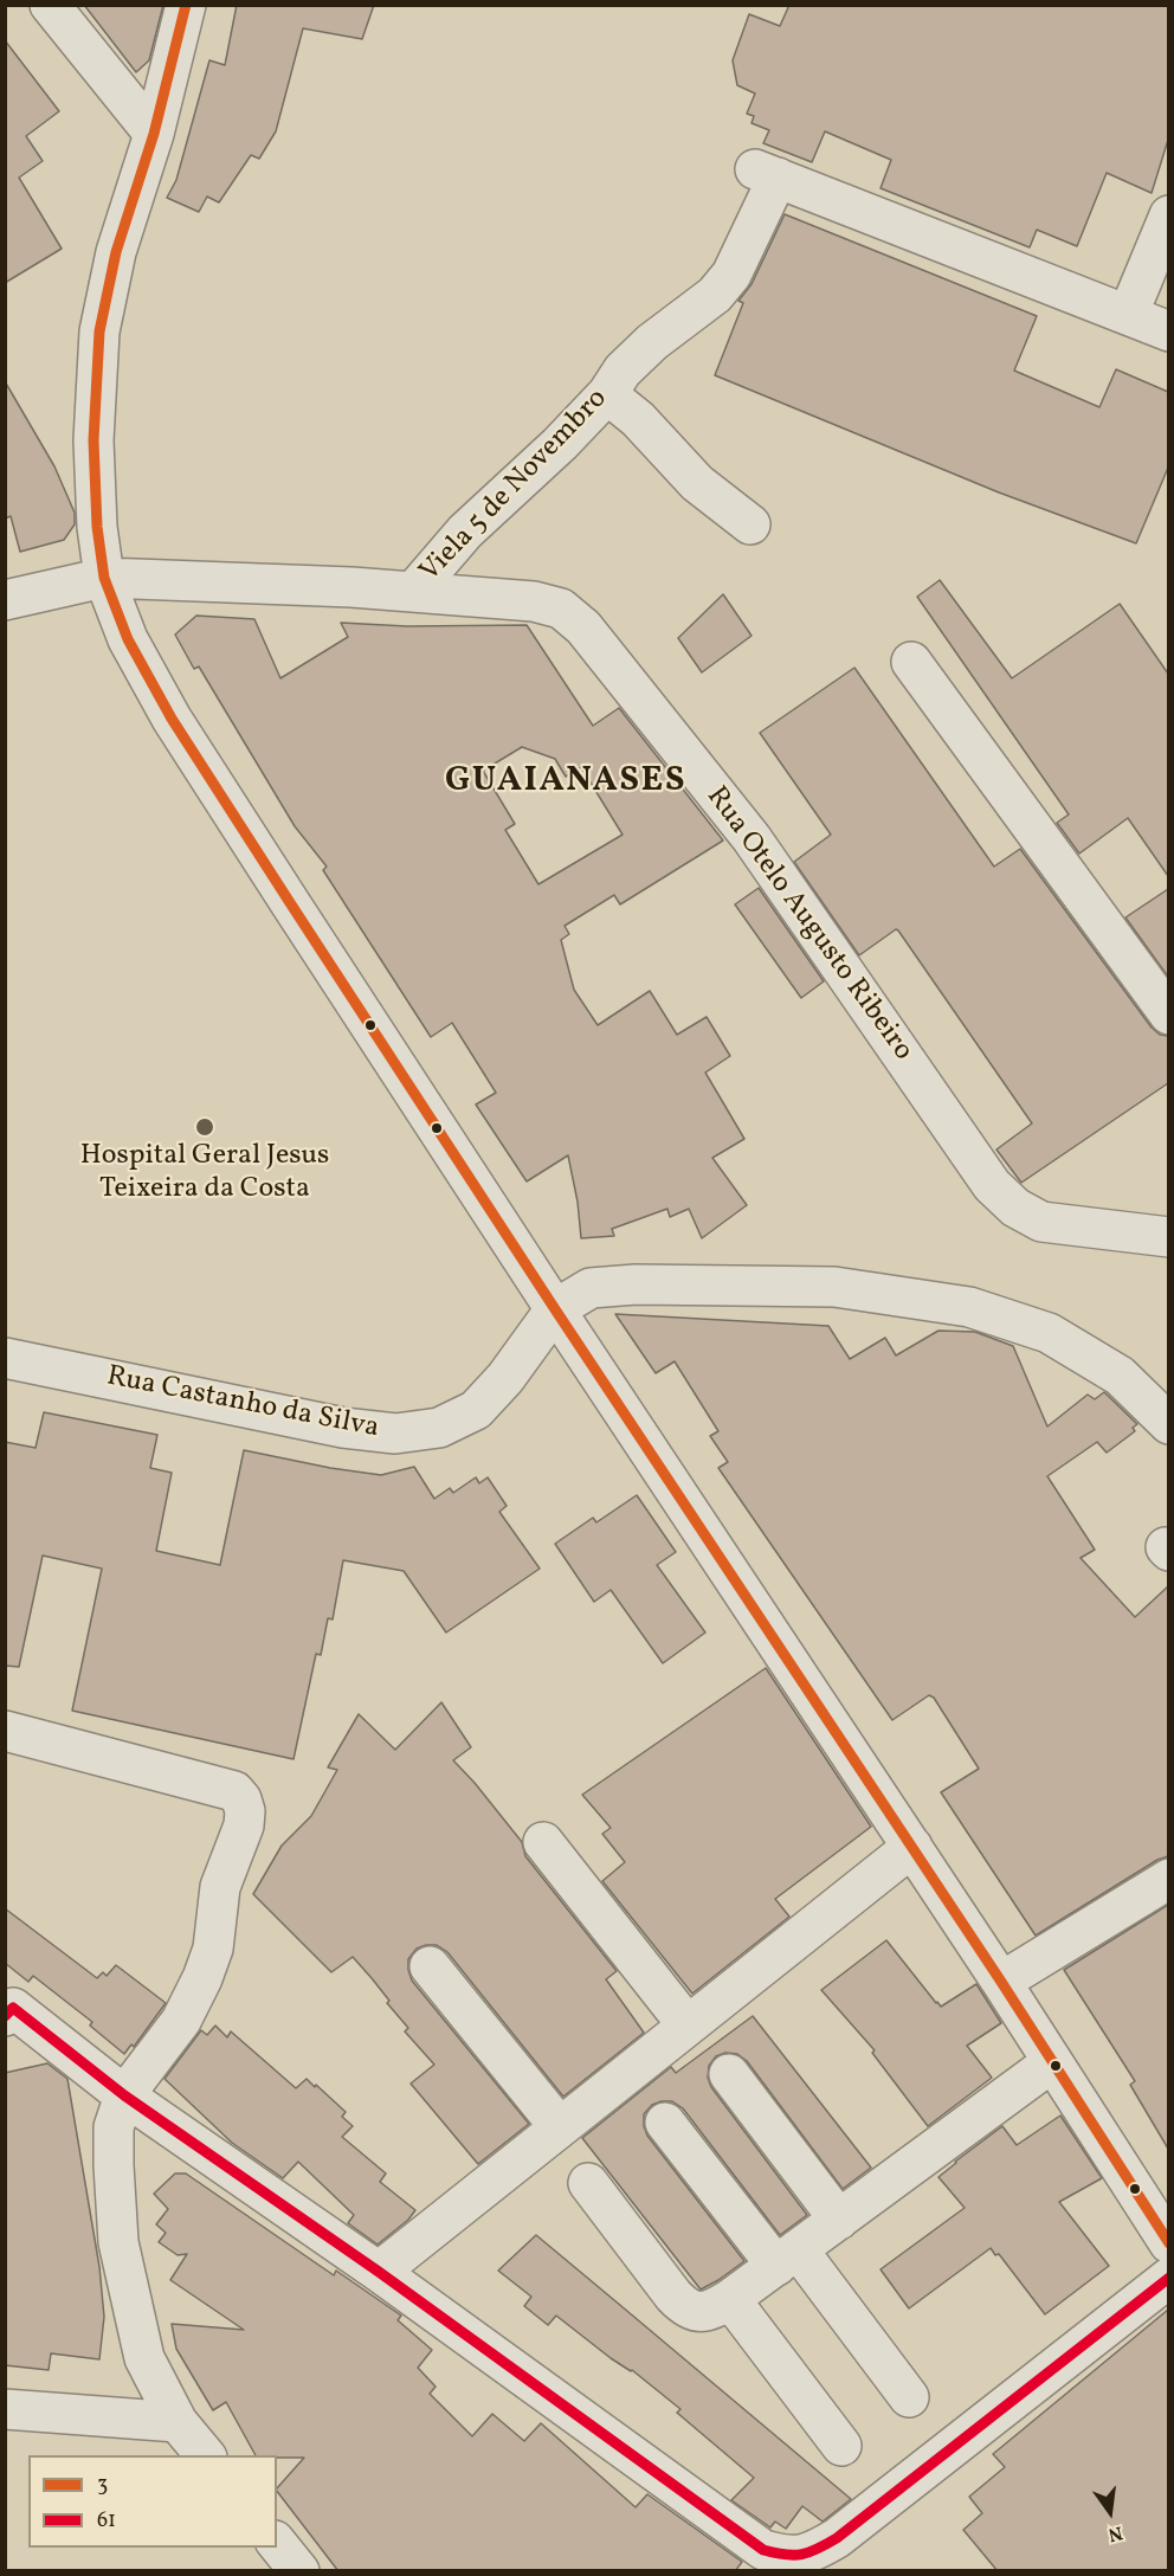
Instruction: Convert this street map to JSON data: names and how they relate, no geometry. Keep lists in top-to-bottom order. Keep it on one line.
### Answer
{"streets":{"street":["Viela 5 de Novembro","Rua Otelo Augusto Ribeiro","Rua Castanho da Silva"]},"crossings":[["Viela 5 de Novembro","Rua Otelo Augusto Ribeiro"]],"districts":["GUAIANASES"],"places":["Hospital Geral Jesus Teixeira da Costa"],"lines":["transit line 3","transit line 61"],"legend":["3","61"],"north":"bottom"}
